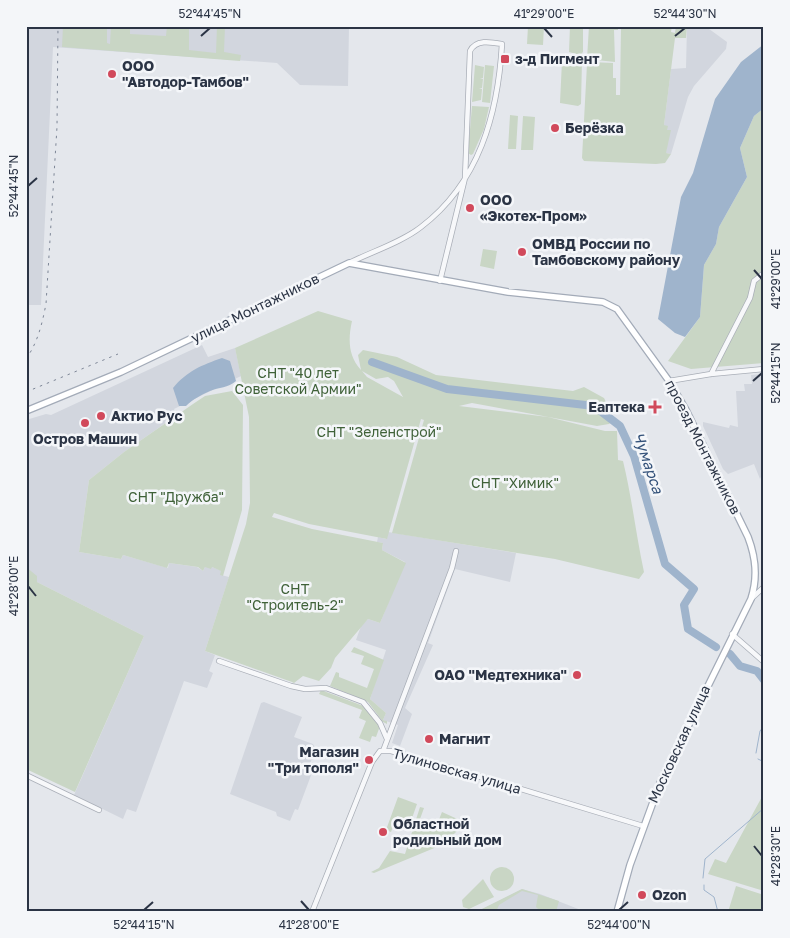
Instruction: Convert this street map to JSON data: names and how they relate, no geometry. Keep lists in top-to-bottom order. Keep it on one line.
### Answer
{"streets":{"main road":["улица Монтажников","проезд Монтажников","Московская улица"],"street":["Тулиновская улица"]},"crossings":[["улица Монтажников","проезд Монтажников"],["проезд Монтажников","Московская улица"],["Московская улица","Тулиновская улица"]],"water":["Чумарса"],"parks":["СНТ \"40 лет Советской Армии\"","СНТ \"Зеленстрой\"","СНТ \"Химик\"","СНТ \"Дружба\"","СНТ \"Строитель-2\""],"places":{"transit":["з-д Пигмент"],"other":["ООО \"Автодор-Тамбов\"","Берёзка","ООО «Экотех-Пром»","ОМВД России по Тамбовскому району","Актио Рус","Остров Машин","ОАО \"Медтехника\"","Магнит","Магазин \"Три тополя\"","Областной родильный дом","Ozon"],"health":["Еаптека"]},"coordinates":["52°44'45\"N","41°29'00\"E","52°44'30\"N","52°44'15\"N","41°28'00\"E","41°28'30\"E","52°44'00\"N"]}
